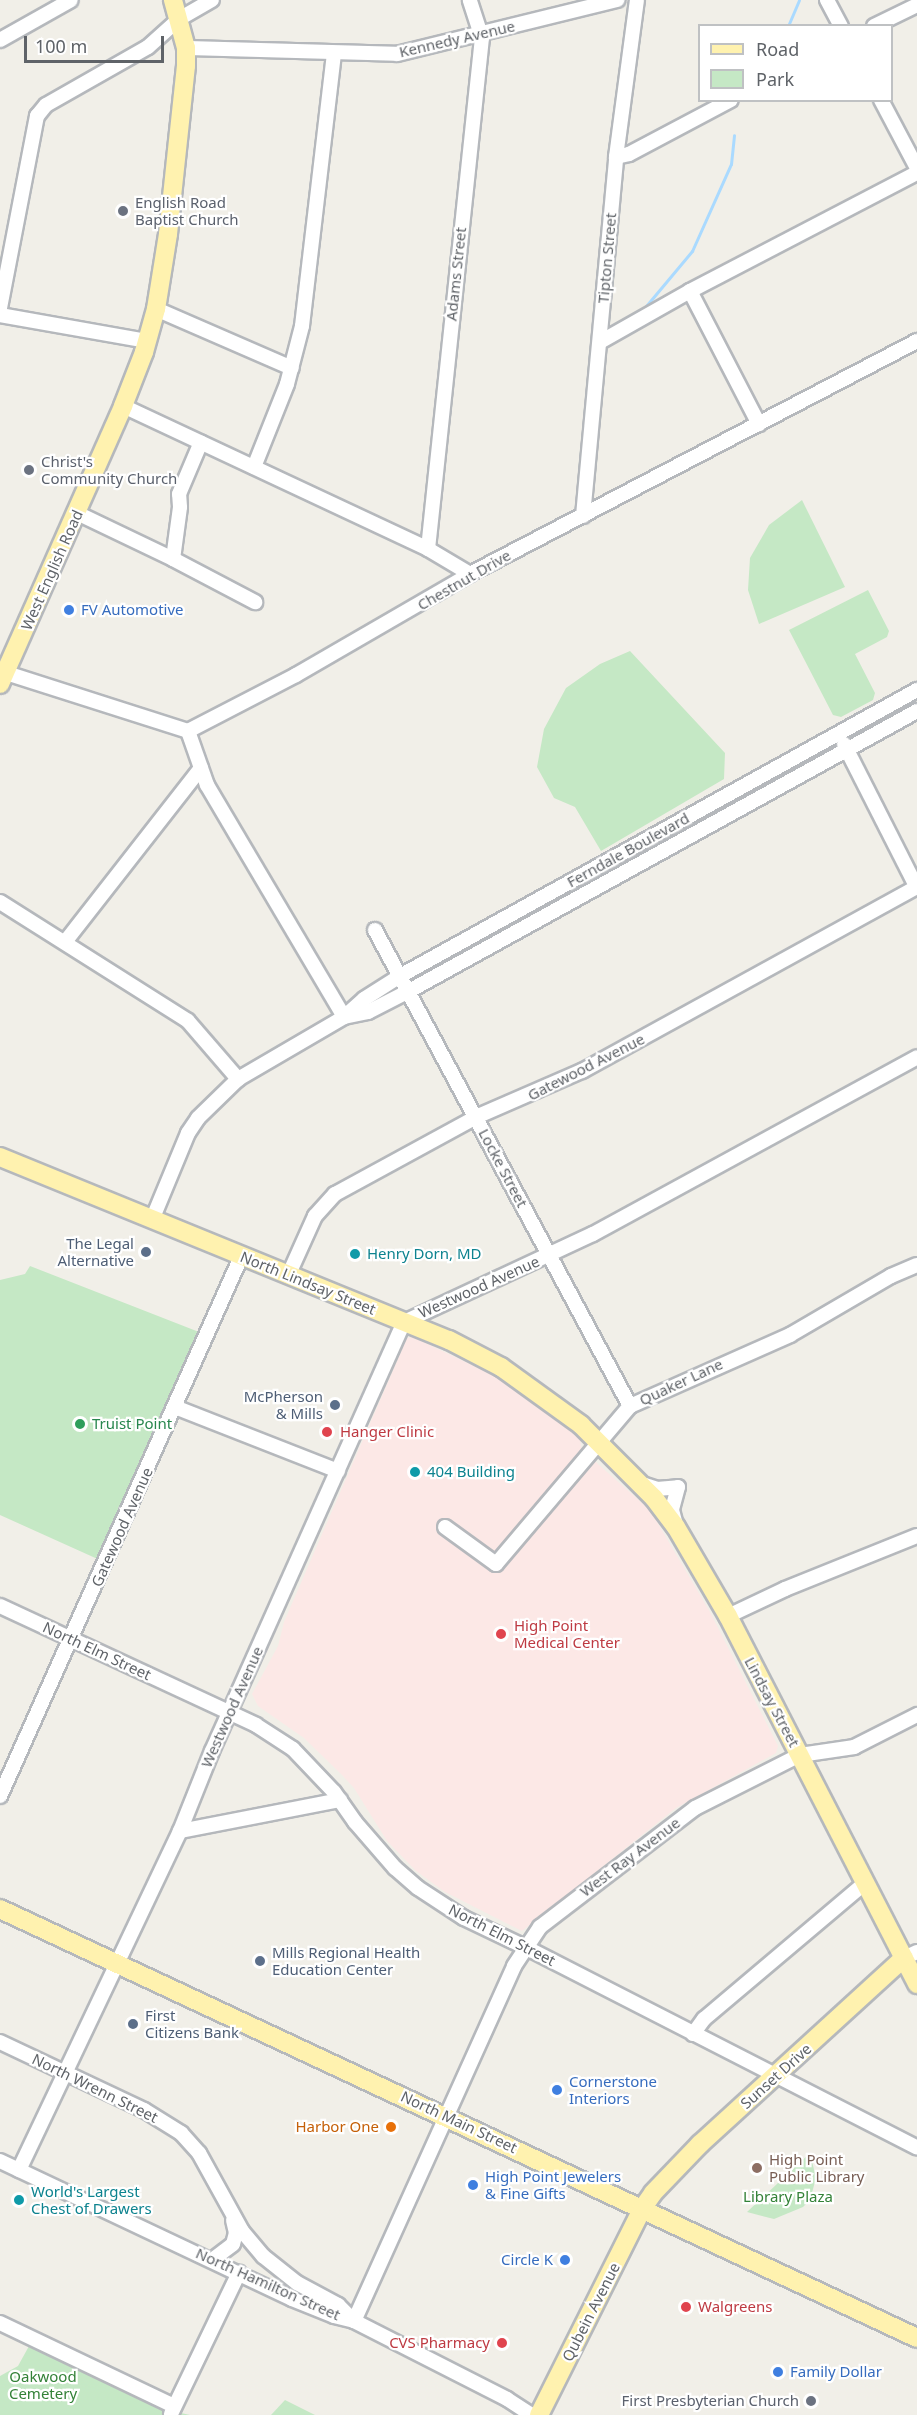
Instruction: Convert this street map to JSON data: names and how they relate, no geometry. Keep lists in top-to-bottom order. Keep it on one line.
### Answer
{"streets":{"main road":["West English Road","North Lindsay Street","Lindsay Street","Sunset Drive","North Main Street","Qubein Avenue"],"street":["Kennedy Avenue","Tipton Street","Adams Street","Chestnut Drive","Ferndale Boulevard","Gatewood Avenue","Locke Street","Westwood Avenue","Quaker Lane","North Elm Street","West Ray Avenue","North Wrenn Street","North Hamilton Street"]},"crossings":[["Kennedy Avenue","Adams Street"],["Kennedy Avenue","West English Road"],["Tipton Street","Chestnut Drive"],["Ferndale Boulevard","Locke Street"],["Ferndale Boulevard","North Lindsay Street"],["Gatewood Avenue","Locke Street"],["Gatewood Avenue","North Lindsay Street"],["Gatewood Avenue","North Elm Street"],["Locke Street","Westwood Avenue"],["Locke Street","Quaker Lane"],["North Lindsay Street","Westwood Avenue"],["North Lindsay Street","Quaker Lane"],["North Lindsay Street","Lindsay Street"],["Westwood Avenue","North Elm Street"],["Westwood Avenue","North Wrenn Street"],["Westwood Avenue","North Main Street"],["Westwood Avenue","North Hamilton Street"],["Quaker Lane","Lindsay Street"],["North Elm Street","West Ray Avenue"],["North Elm Street","Sunset Drive"],["Lindsay Street","West Ray Avenue"],["Lindsay Street","Sunset Drive"],["West Ray Avenue","North Wrenn Street"],["West Ray Avenue","North Main Street"],["West Ray Avenue","North Hamilton Street"],["Sunset Drive","North Main Street"],["Sunset Drive","Qubein Avenue"],["North Wrenn Street","North Hamilton Street"],["North Main Street","Qubein Avenue"]],"parks":["Library Plaza","Oakwood Cemetery"],"places":["English Road Baptist Church","Christ's Community Church","FV Automotive","The Legal Alternative","Henry Dorn, MD","McPherson & Mills","Truist Point","Hanger Clinic","404 Building","High Point Medical Center","Mills Regional Health Education Center","First Citizens Bank","Cornerstone Interiors","Harbor One","High Point Public Library","High Point Jewelers & Fine Gifts","World's Largest Chest of Drawers","Circle K","Walgreens","CVS Pharmacy","Family Dollar","First Presbyterian Church"],"legend":["Road","Park"],"scale_bar":"100 m"}
